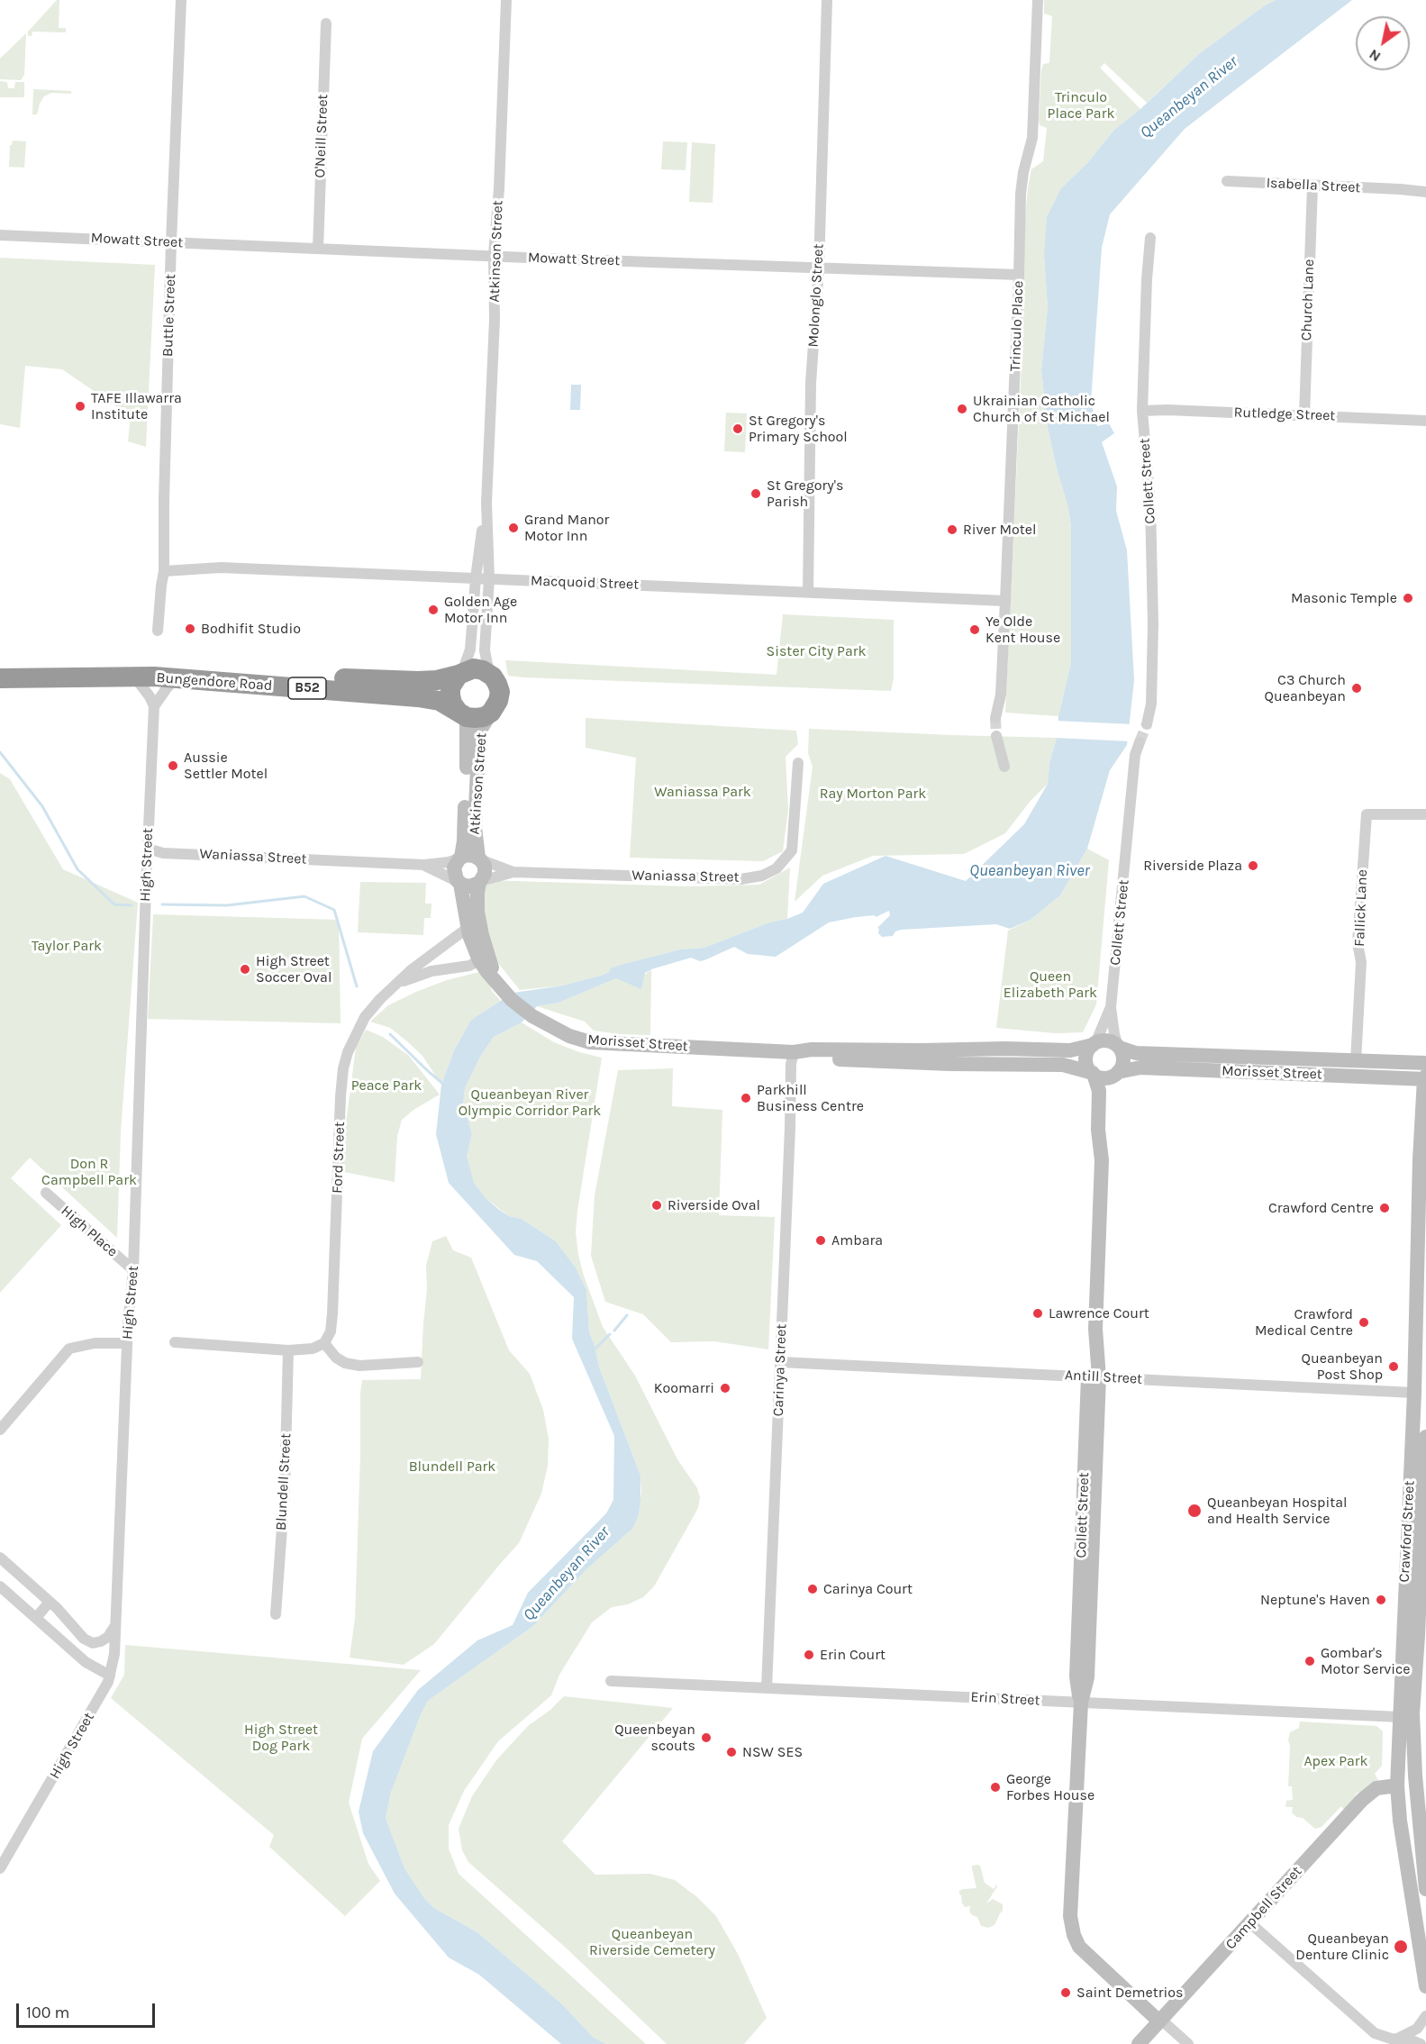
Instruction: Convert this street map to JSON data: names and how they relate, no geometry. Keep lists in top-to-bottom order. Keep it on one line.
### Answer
{"streets":{"highway":["Bungendore Road","B52"],"street":["O'Neill Street","Isabella Street","Mowatt Street","Atkinson Street","Molonglo Street","Church Lane","Buttle Street","Trinculo Place","Rutledge Street","Collett Street","Macquoid Street","Waniassa Street","High Street","Fallick Lane","Morisset Street","Ford Street","High Place","Carinya Street","Antill Street","Blundell Street","Crawford Street","Erin Street","Campbell Street"]},"crossings":[["O'Neill Street","Mowatt Street"],["Isabella Street","Church Lane"],["Mowatt Street","Atkinson Street"],["Mowatt Street","Molonglo Street"],["Mowatt Street","Buttle Street"],["Mowatt Street","Trinculo Place"],["Atkinson Street","Macquoid Street"],["Atkinson Street","Bungendore Road"],["Atkinson Street","B52"],["Atkinson Street","Waniassa Street"],["Molonglo Street","Macquoid Street"],["Church Lane","Rutledge Street"],["Buttle Street","Macquoid Street"],["Trinculo Place","Macquoid Street"],["Rutledge Street","Collett Street"],["Collett Street","Morisset Street"],["Collett Street","Antill Street"],["Collett Street","Erin Street"],["Collett Street","Campbell Street"],["Bungendore Road","B52"],["Waniassa Street","High Street"],["High Street","High Place"],["Fallick Lane","Morisset Street"],["Morisset Street","Ford Street"],["Morisset Street","Carinya Street"],["Morisset Street","Crawford Street"],["Carinya Street","Antill Street"],["Carinya Street","Erin Street"],["Antill Street","Crawford Street"],["Crawford Street","Erin Street"],["Crawford Street","Campbell Street"]],"water":["Queanbeyan River"],"parks":["Trinculo Place Park","Sister City Park","Waniassa Park","Ray Morton Park","Taylor Park","Queen Elizabeth Park","Peace Park","Queanbeyan River Olympic Corridor Park","Don R Campbell Park","Blundell Park","High Street Dog Park","Apex Park","Queanbeyan Riverside Cemetery"],"places":["TAFE Illawarra Institute","Ukrainian Catholic Church of St Michael","St Gregory's Primary School","St Gregory's Parish","Grand Manor Motor Inn","River Motel","Masonic Temple","Golden Age Motor Inn","Bodhifit Studio","Ye Olde Kent House","C3 Church Queanbeyan","Aussie Settler Motel","Riverside Plaza","High Street Soccer Oval","Parkhill Business Centre","Riverside Oval","Crawford Centre","Ambara","Lawrence Court","Crawford Medical Centre","Queanbeyan Post Shop","Koomarri","Queanbeyan Hospital and Health Service","Carinya Court","Neptune's Haven","Erin Court","Gombar's Motor Service","Queenbeyan scouts","NSW SES","George Forbes House","Queanbeyan Denture Clinic","Saint Demetrios"],"scale_bar":"100 m","north":"bottom left"}
